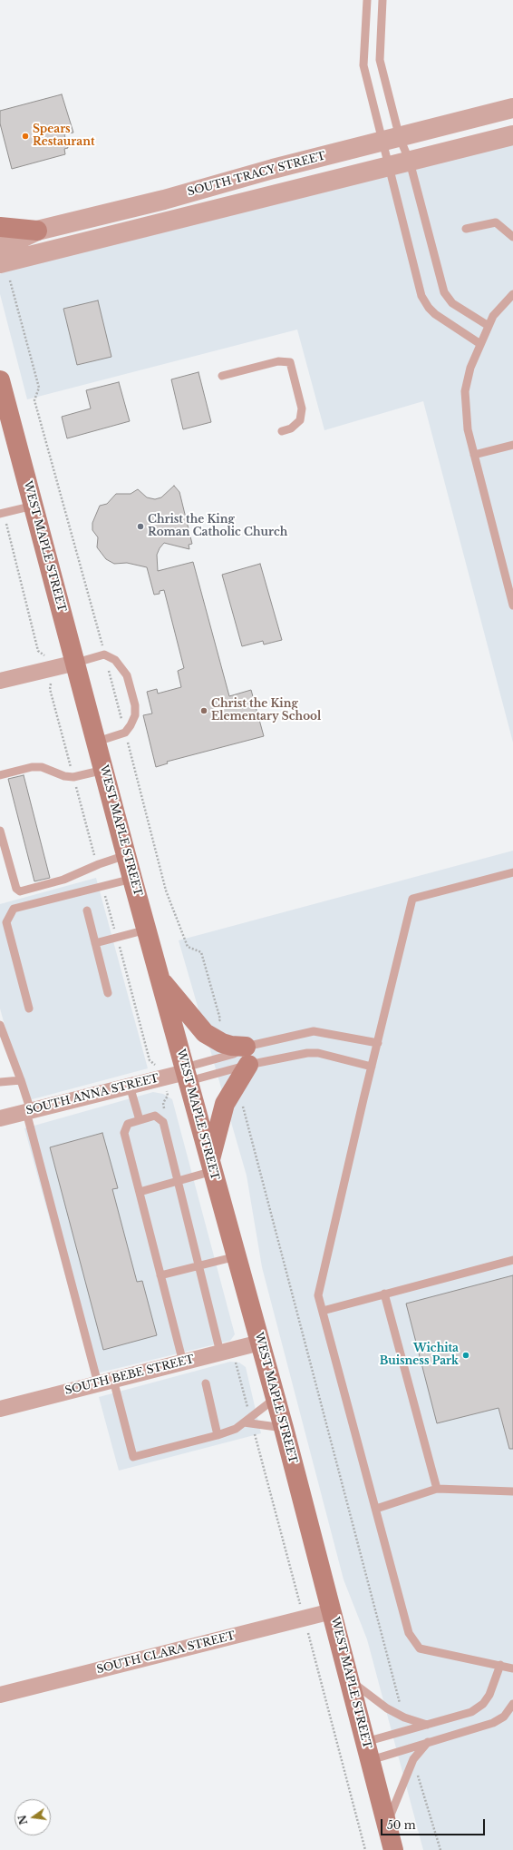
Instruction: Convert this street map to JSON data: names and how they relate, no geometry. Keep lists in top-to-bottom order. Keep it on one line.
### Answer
{"streets":{"main road":["WEST MAPLE STREET"],"street":["SOUTH TRACY STREET","SOUTH ANNA STREET","SOUTH BEBE STREET","SOUTH CLARA STREET"]},"crossings":[["WEST MAPLE STREET","SOUTH ANNA STREET"],["WEST MAPLE STREET","SOUTH BEBE STREET"],["WEST MAPLE STREET","SOUTH CLARA STREET"]],"places":["Spears Restaurant","Christ the King Roman Catholic Church","Christ the King Elementary School","Wichita Buisness Park"],"scale_bar":"50 m","north":"left"}
